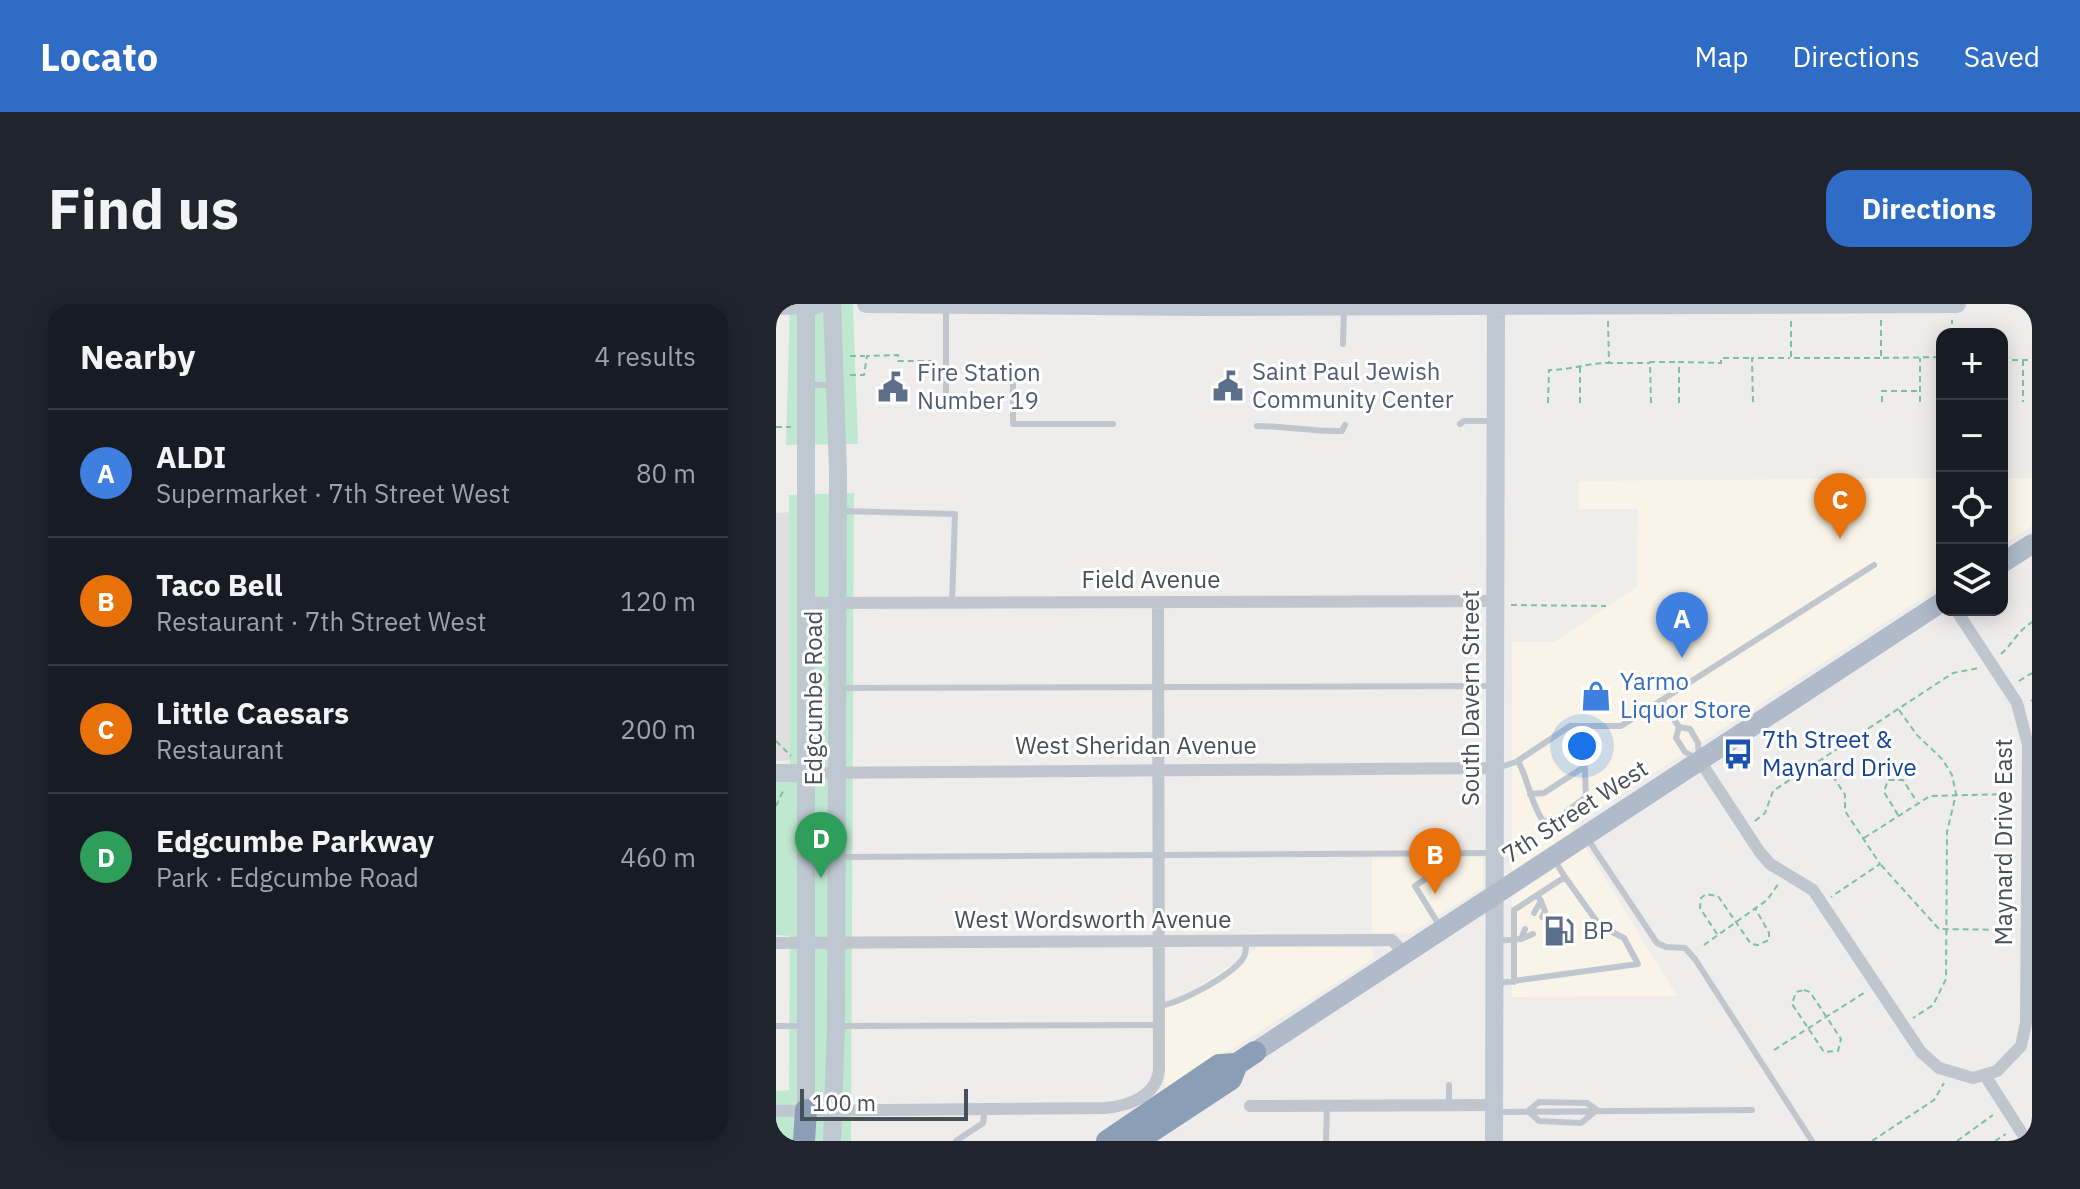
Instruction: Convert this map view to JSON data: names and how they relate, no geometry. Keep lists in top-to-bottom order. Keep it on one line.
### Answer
{"streets":{"main road":["7th Street West"],"street":["Field Avenue","Edgcumbe Road","South Davern Street","West Sheridan Avenue","Maynard Drive East","West Wordsworth Avenue"]},"crossings":[["Field Avenue","Edgcumbe Road"],["Field Avenue","South Davern Street"],["Edgcumbe Road","West Sheridan Avenue"],["Edgcumbe Road","West Wordsworth Avenue"],["South Davern Street","West Sheridan Avenue"],["South Davern Street","7th Street West"],["7th Street West","West Wordsworth Avenue"]],"places":{"public building":["Saint Paul Jewish Community Center","Fire Station Number 19"],"shop":["Yarmo Liquor Store"],"bus stop":["7th Street & Maynard Drive"],"fuel station":["BP"]},"scale_bar":"100 m","page":{"header":"Locato","nav":["Map","Directions","Saved"],"buttons":"Directions","title":"Find us","heading":["Nearby","4 results"],"map_buttons":["+","−"],"list":[{"mark":"A","name":"ALDI","note":"Supermarket · 7th Street West","value":"80 m"},{"mark":"B","name":"Taco Bell","note":"Restaurant · 7th Street West","value":"120 m"},{"mark":"C","name":"Little Caesars","note":"Restaurant","value":"200 m"},{"mark":"D","name":"Edgcumbe Parkway","note":"Park · Edgcumbe Road","value":"460 m"}],"pins":["C","A","D","B"],"scale":"100 m"}}
